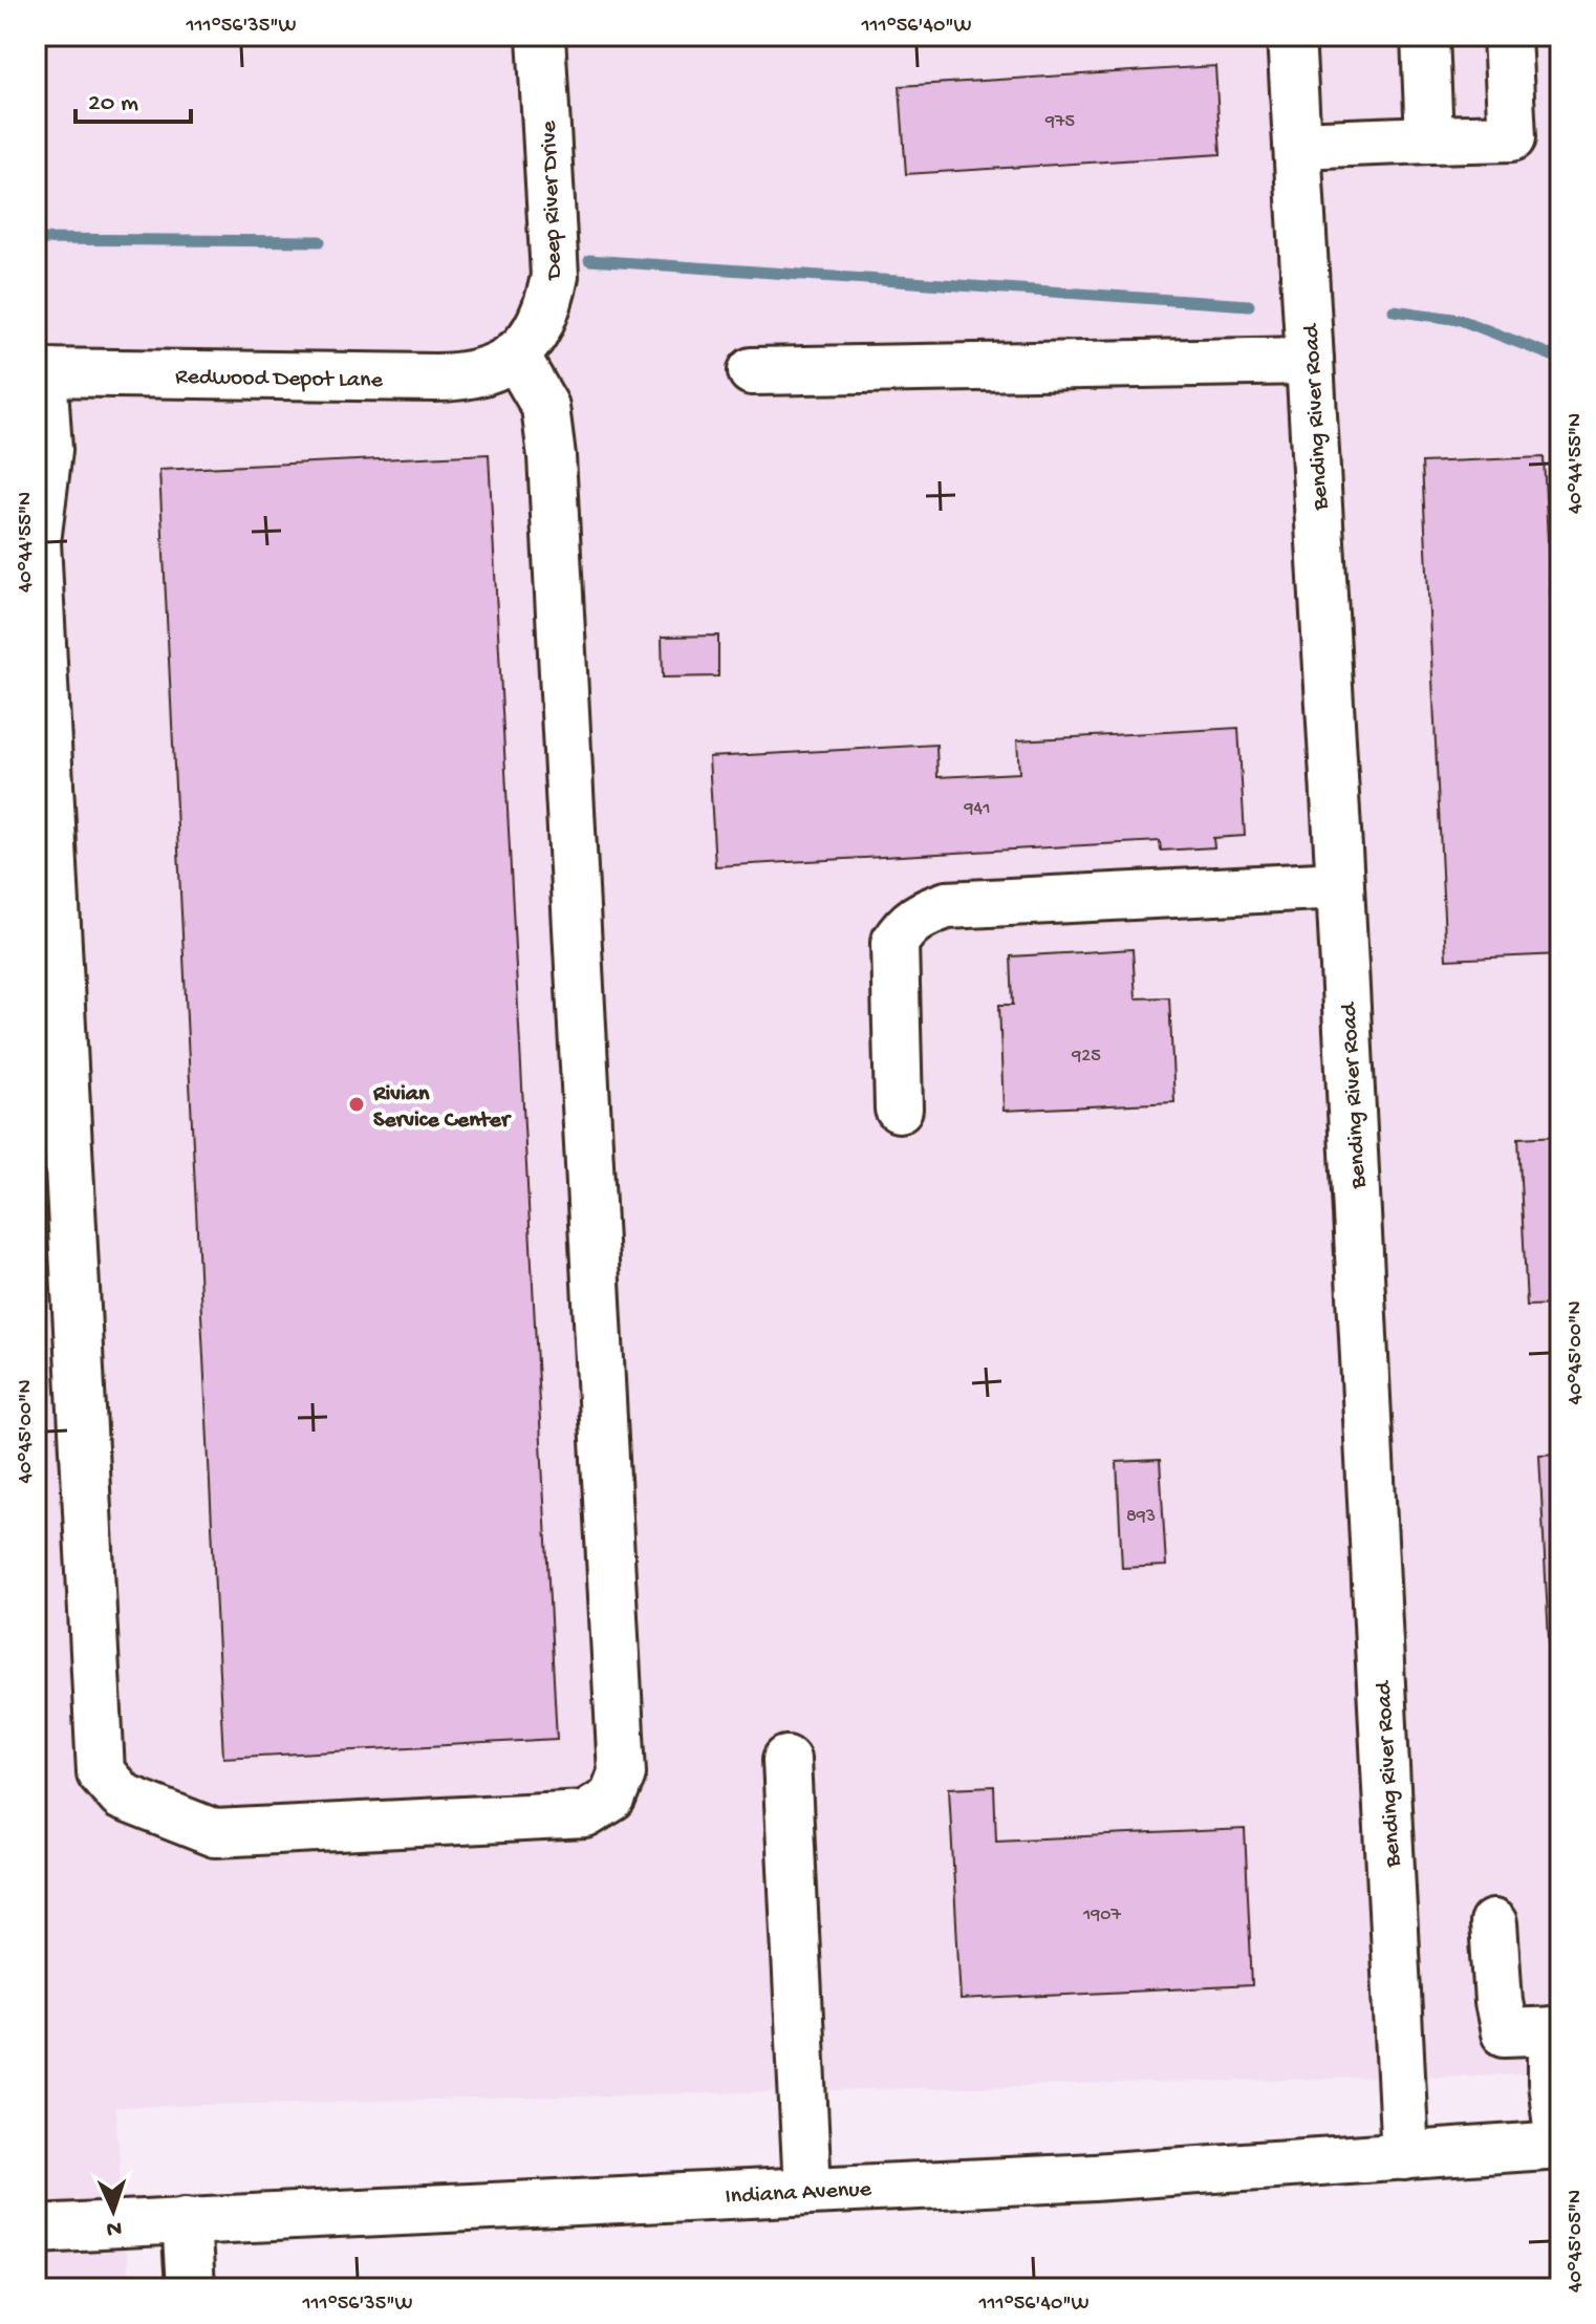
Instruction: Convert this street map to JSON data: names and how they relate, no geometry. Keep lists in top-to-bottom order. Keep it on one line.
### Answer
{"streets":{"street":["Deep River Drive","Redwood Depot Lane","Bending River Road","Indiana Avenue"]},"crossings":[["Deep River Drive","Redwood Depot Lane"],["Bending River Road","Indiana Avenue"]],"places":["Rivian Service Center"],"house_numbers":["975","941","925","893","1907"],"scale_bar":"20 m","north":"bottom","coordinates":["111°56'35\"W","111°56'40\"W","40°44'55\"N","40°45'00\"N","40°45'05\"N"]}
